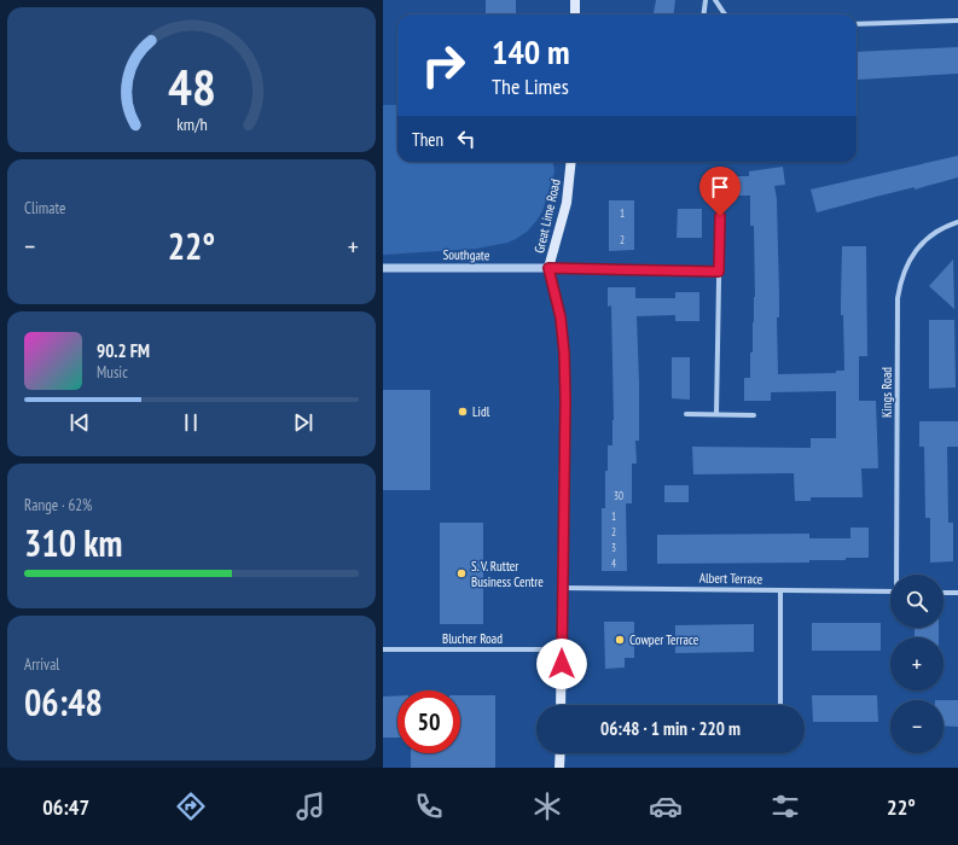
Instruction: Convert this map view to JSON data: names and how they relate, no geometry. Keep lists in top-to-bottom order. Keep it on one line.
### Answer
{"streets":{"main road":["Great Lime Road"],"street":["Southgate","Kings Road","Albert Terrace","Blucher Road"]},"crossings":[["Great Lime Road","Southgate"],["Great Lime Road","Albert Terrace"],["Great Lime Road","Blucher Road"]],"places":["Lidl","S. V. Rutter Business Centre","Cowper Terrace"],"house_numbers":["1","2","30","1","2","3","4"],"page":{"turn":["140 m","The Limes"],"then":"Then","tile":["Climate",["Range · 62%","310 km"],["Arrival","06:48"]],"heat":["−","22°","+"],"song":["90.2 FM","Music"],"map_buttons":["+","−"],"limit":"50","trip":"06:48 · 1 min · 220 m","tabs":["06:47","22°"],"gauge":["48","km/h"]}}
